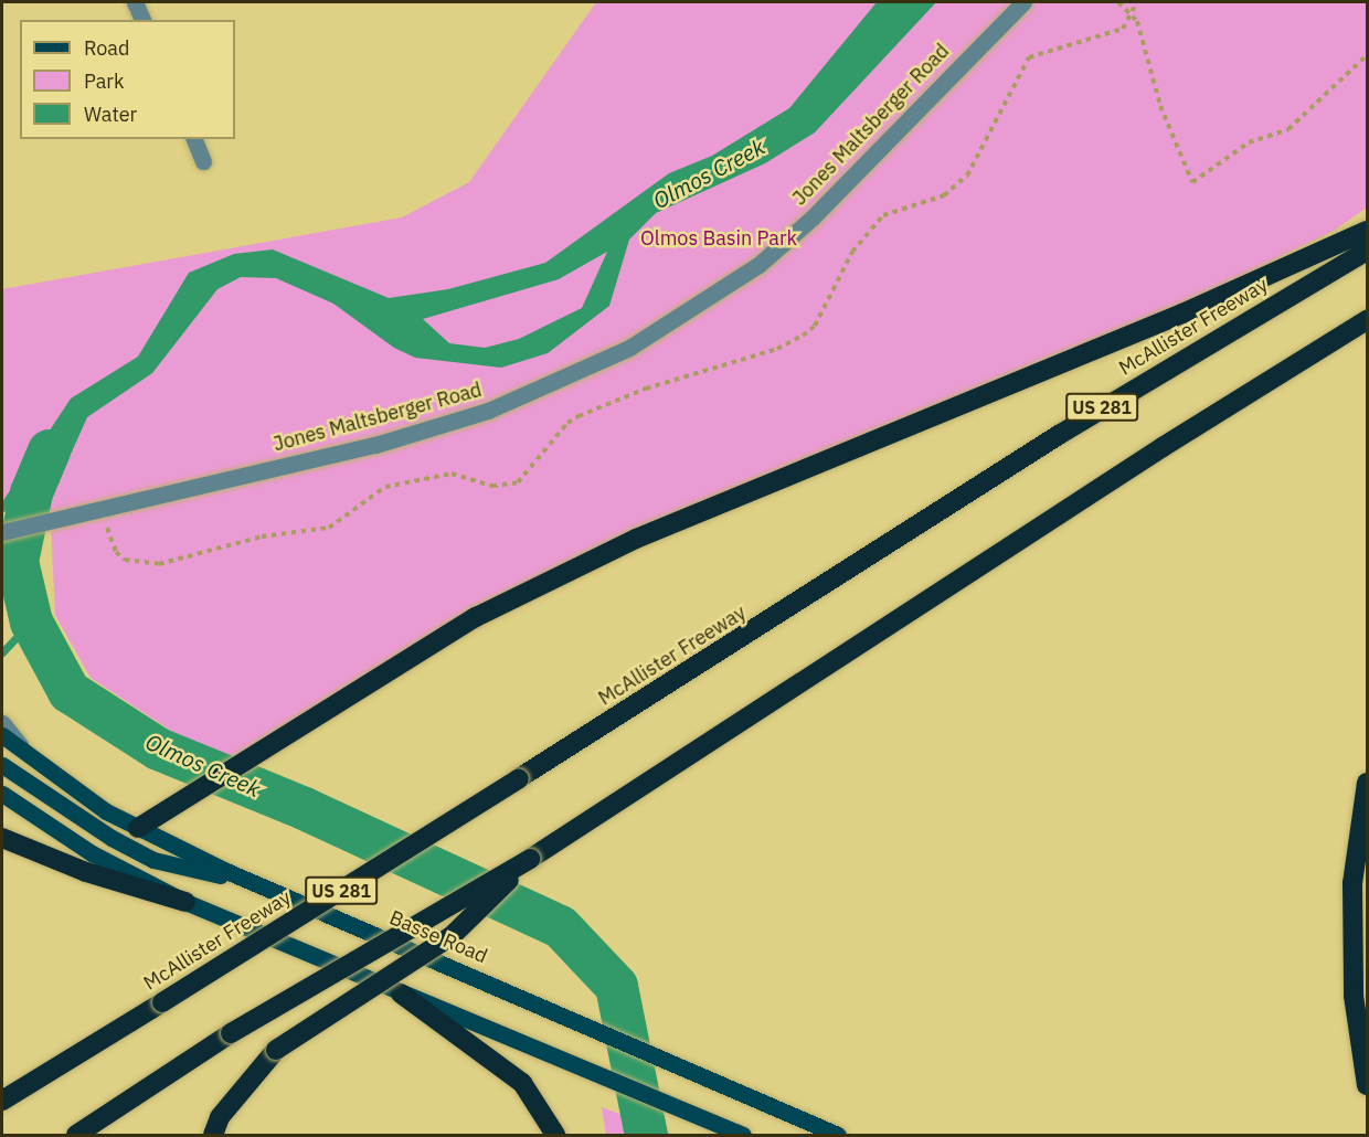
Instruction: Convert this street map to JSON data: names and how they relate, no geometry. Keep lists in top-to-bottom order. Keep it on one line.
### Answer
{"streets":{"highway":["McAllister Freeway","US 281"],"main road":["Basse Road"],"street":["Jones Maltsberger Road"]},"water":["Olmos Creek"],"parks":["Olmos Basin Park"],"legend":["Road","Park","Water"]}
